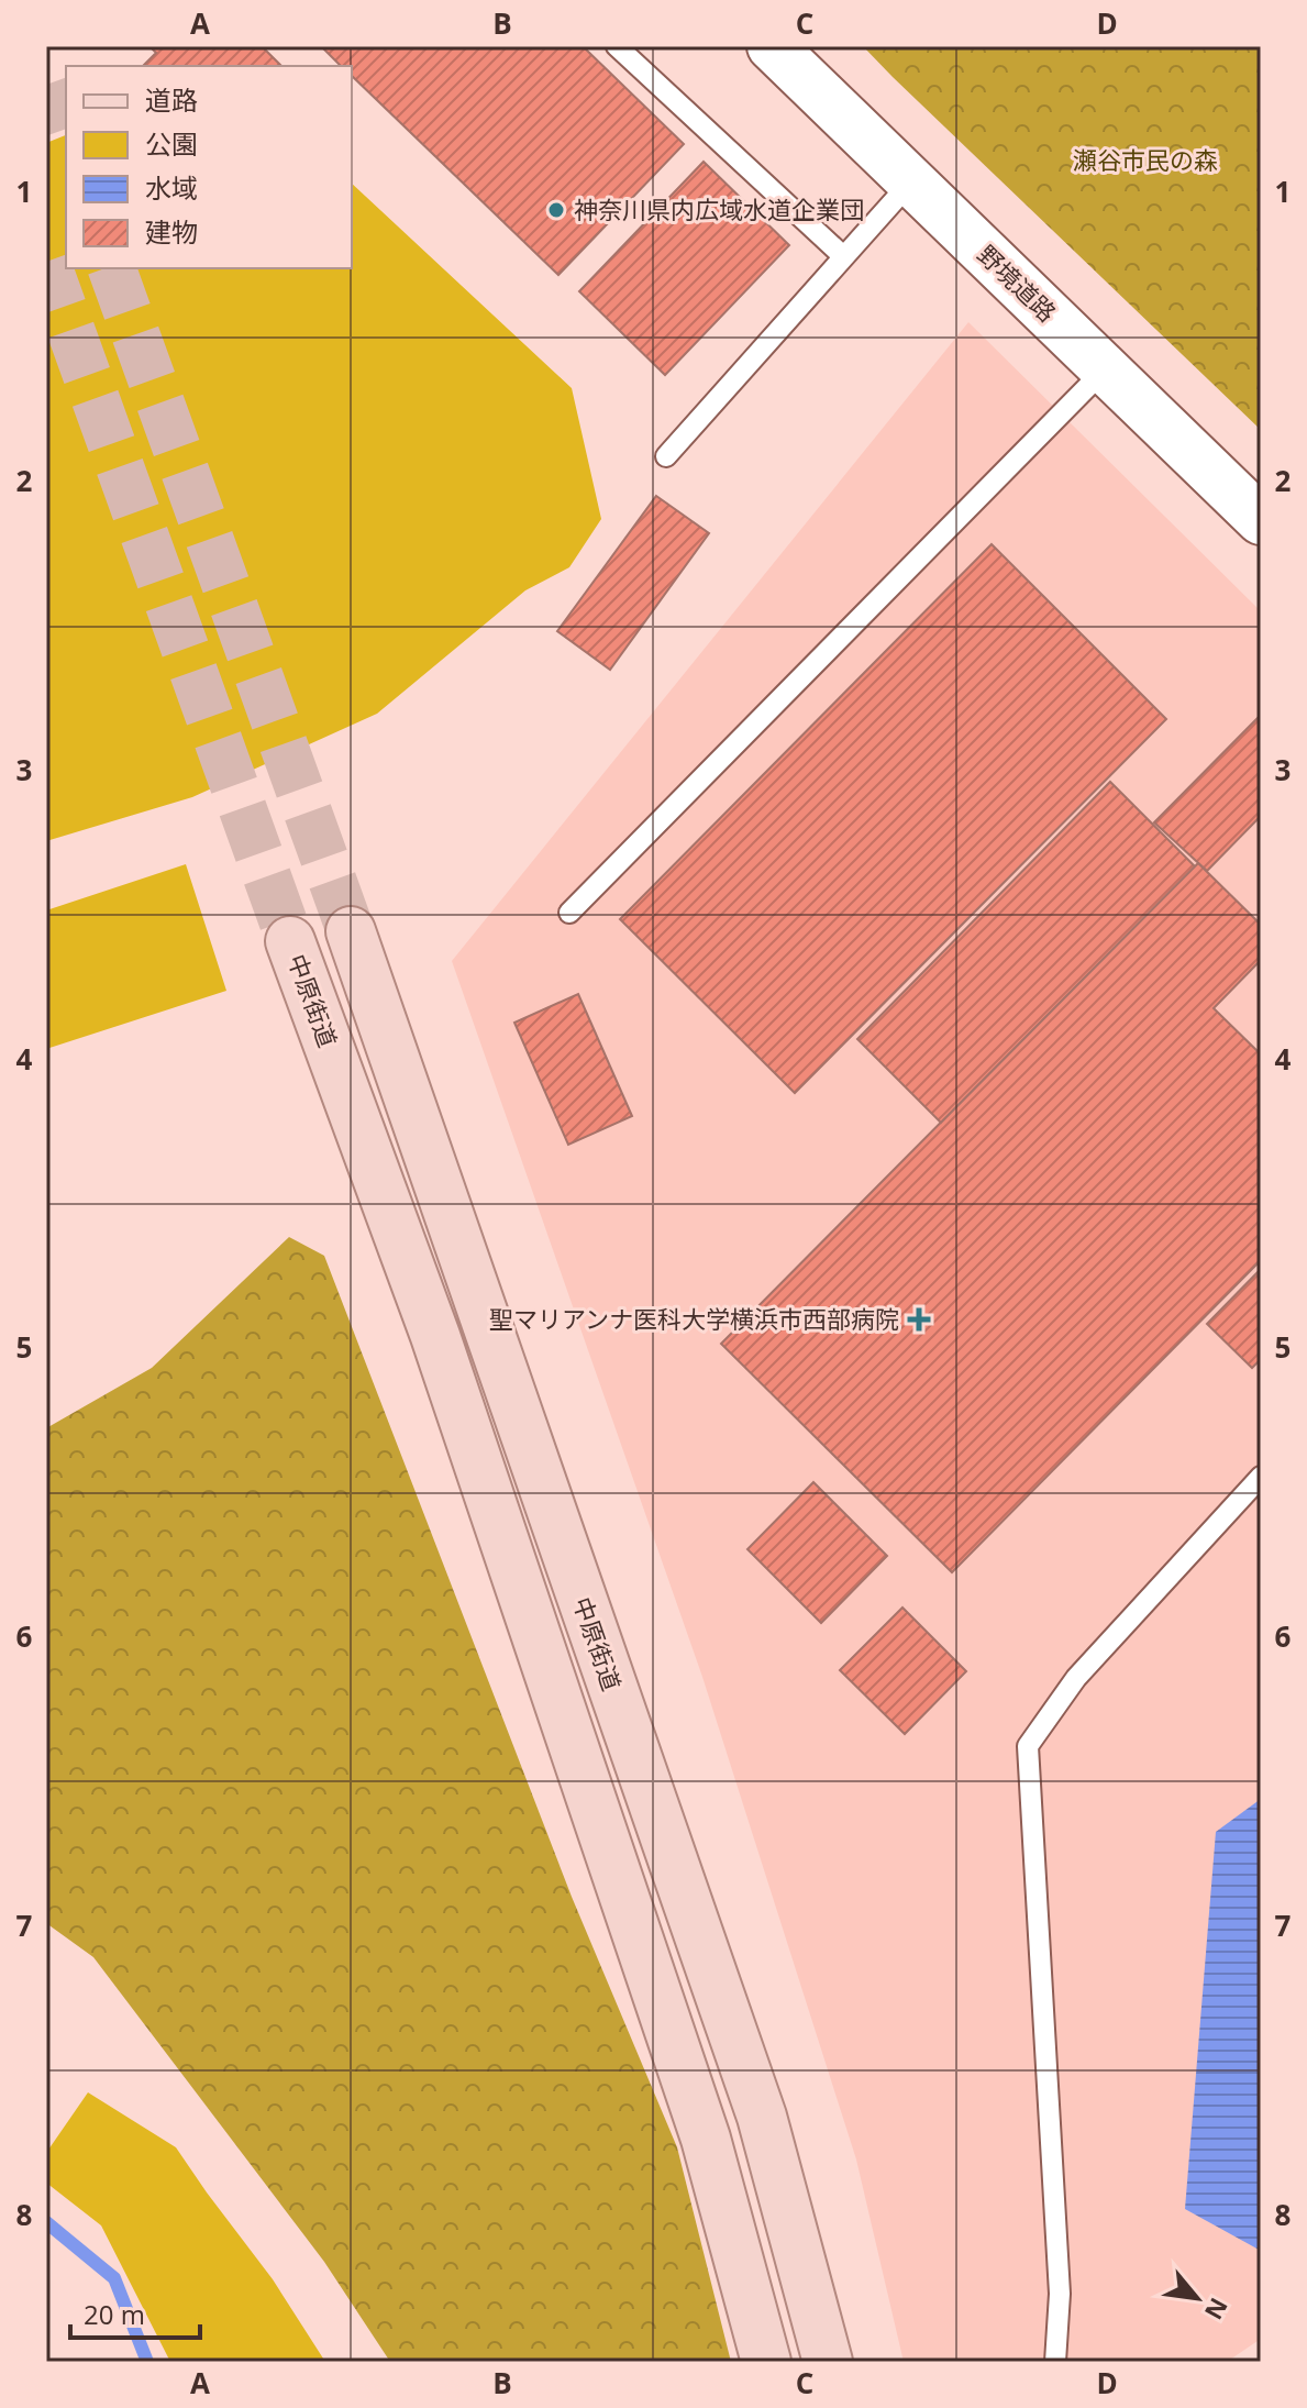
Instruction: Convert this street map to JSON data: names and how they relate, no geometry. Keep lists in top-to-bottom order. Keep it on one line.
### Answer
{"streets":{"main road":["中原街道"],"street":["野境道路"]},"parks":["瀬谷市民の森"],"places":{"other":["神奈川県内広域水道企業団"],"health":["聖マリアンナ医科大学横浜市西部病院"]},"legend":["道路","公園","水域","建物"],"scale_bar":"20 m","north":"bottom right","grid":{"columns":["A","B","C","D"],"rows":["1","2","3","4","5","6","7","8"]}}
